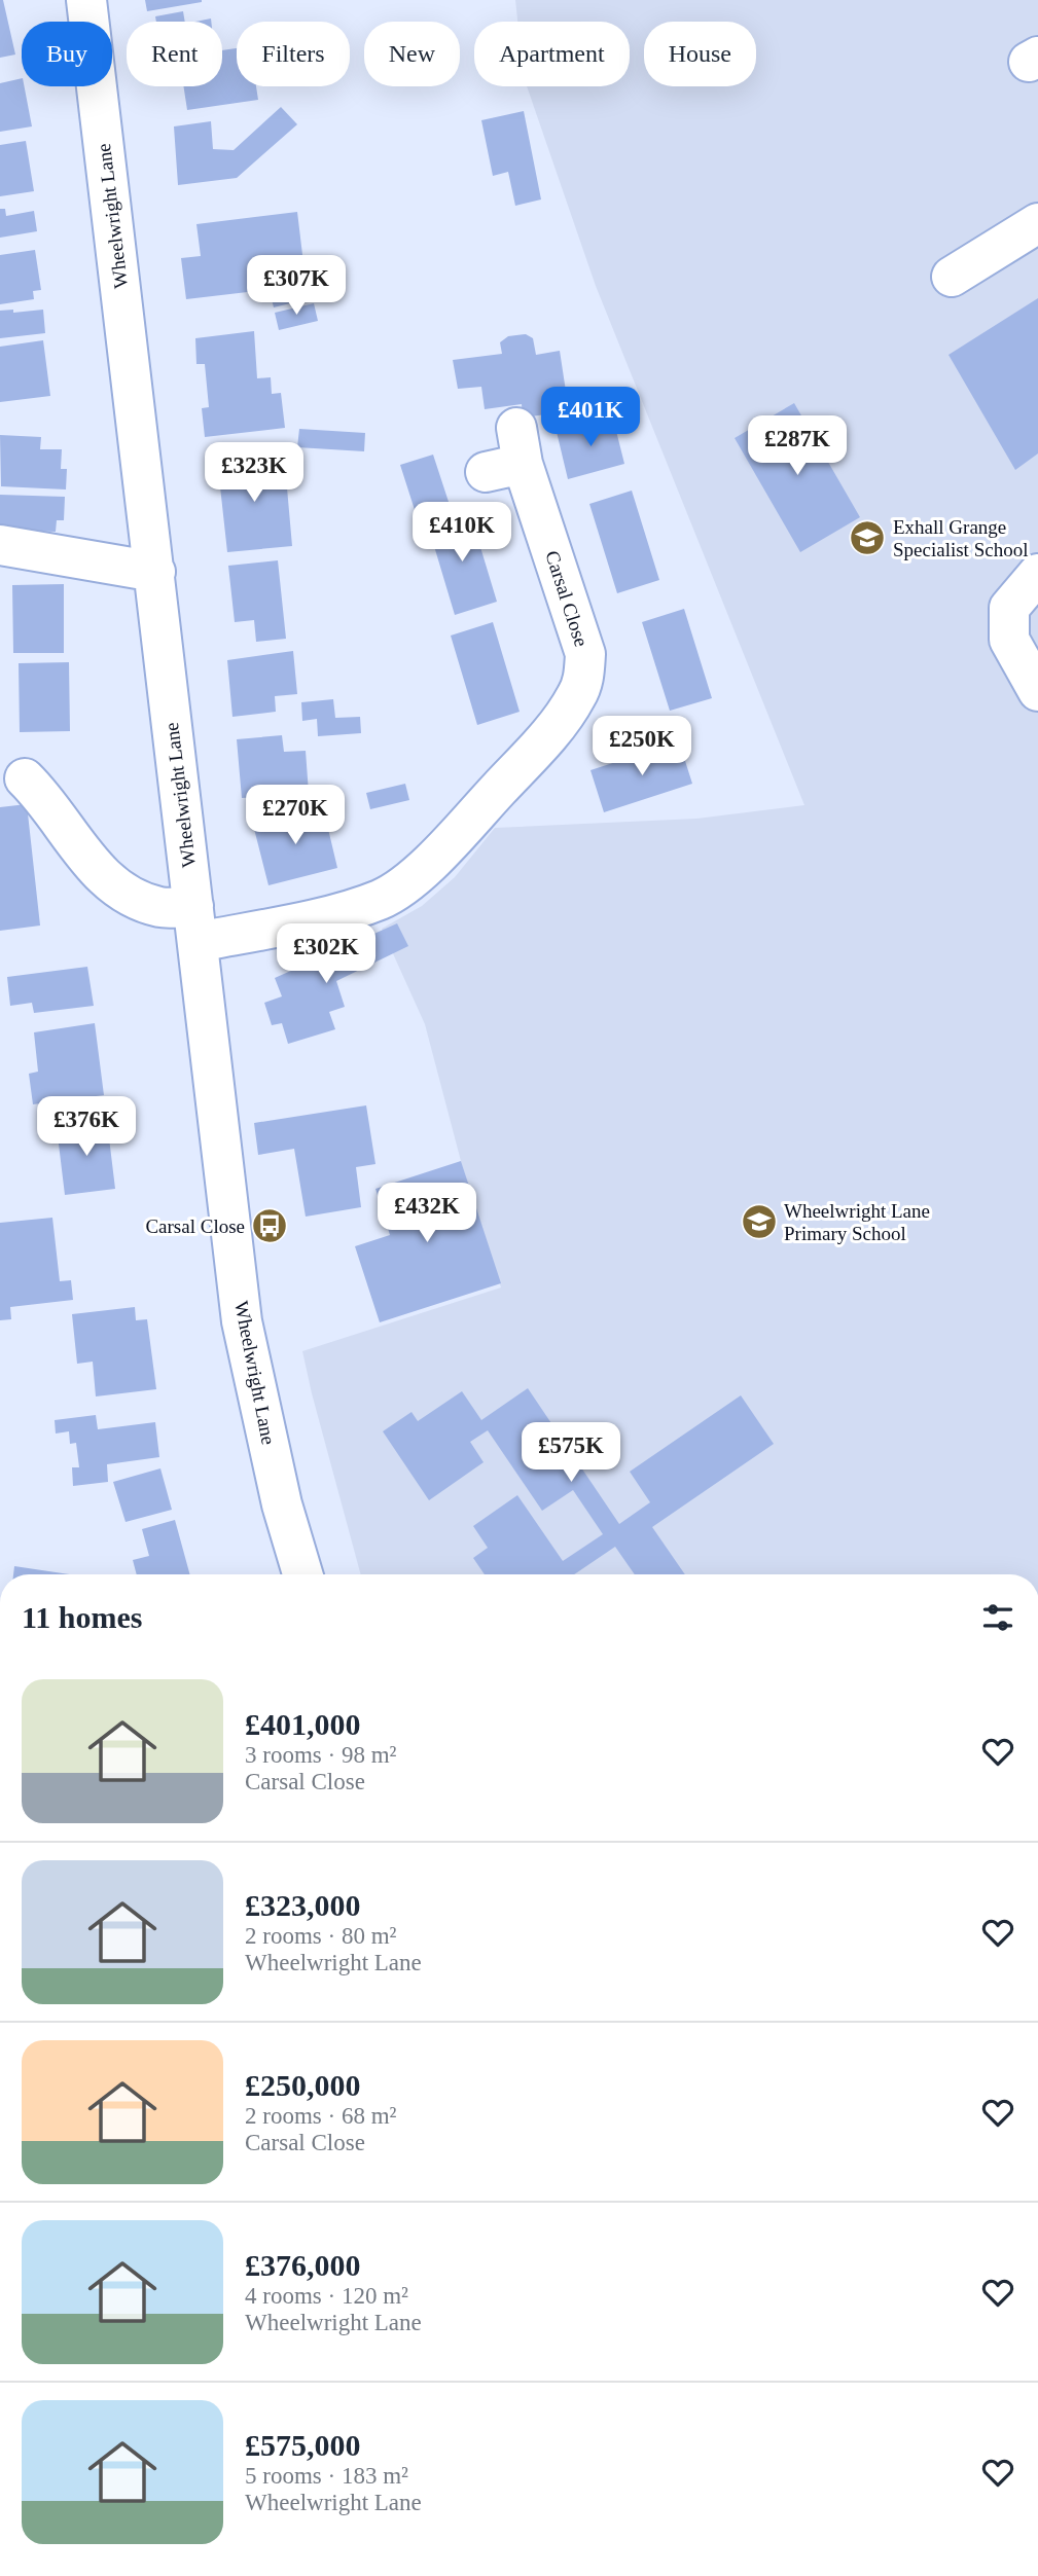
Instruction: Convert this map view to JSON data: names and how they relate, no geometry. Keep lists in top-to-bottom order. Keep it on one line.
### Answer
{"streets":{"street":["Wheelwright Lane","Carsal Close"]},"crossings":[["Wheelwright Lane","Carsal Close"]],"places":{"school or university":["Exhall Grange Specialist School","Wheelwright Lane Primary School"],"bus stop":["Carsal Close"]},"page":{"chip":["Buy","Rent","Filters","New","Apartment","House"],"price":["£307K","£401K","£287K","£323K","£410K","£250K","£270K","£302K","£376K","£432K","£575K"],"heading":"11 homes","list":[{"name":"£401,000","note":"3 rooms · 98 m² · Carsal Close"},{"name":"£323,000","note":"2 rooms · 80 m² · Wheelwright Lane"},{"name":"£250,000","note":"2 rooms · 68 m² · Carsal Close"},{"name":"£376,000","note":"4 rooms · 120 m² · Wheelwright Lane"},{"name":"£575,000","note":"5 rooms · 183 m² · Wheelwright Lane"}]}}
